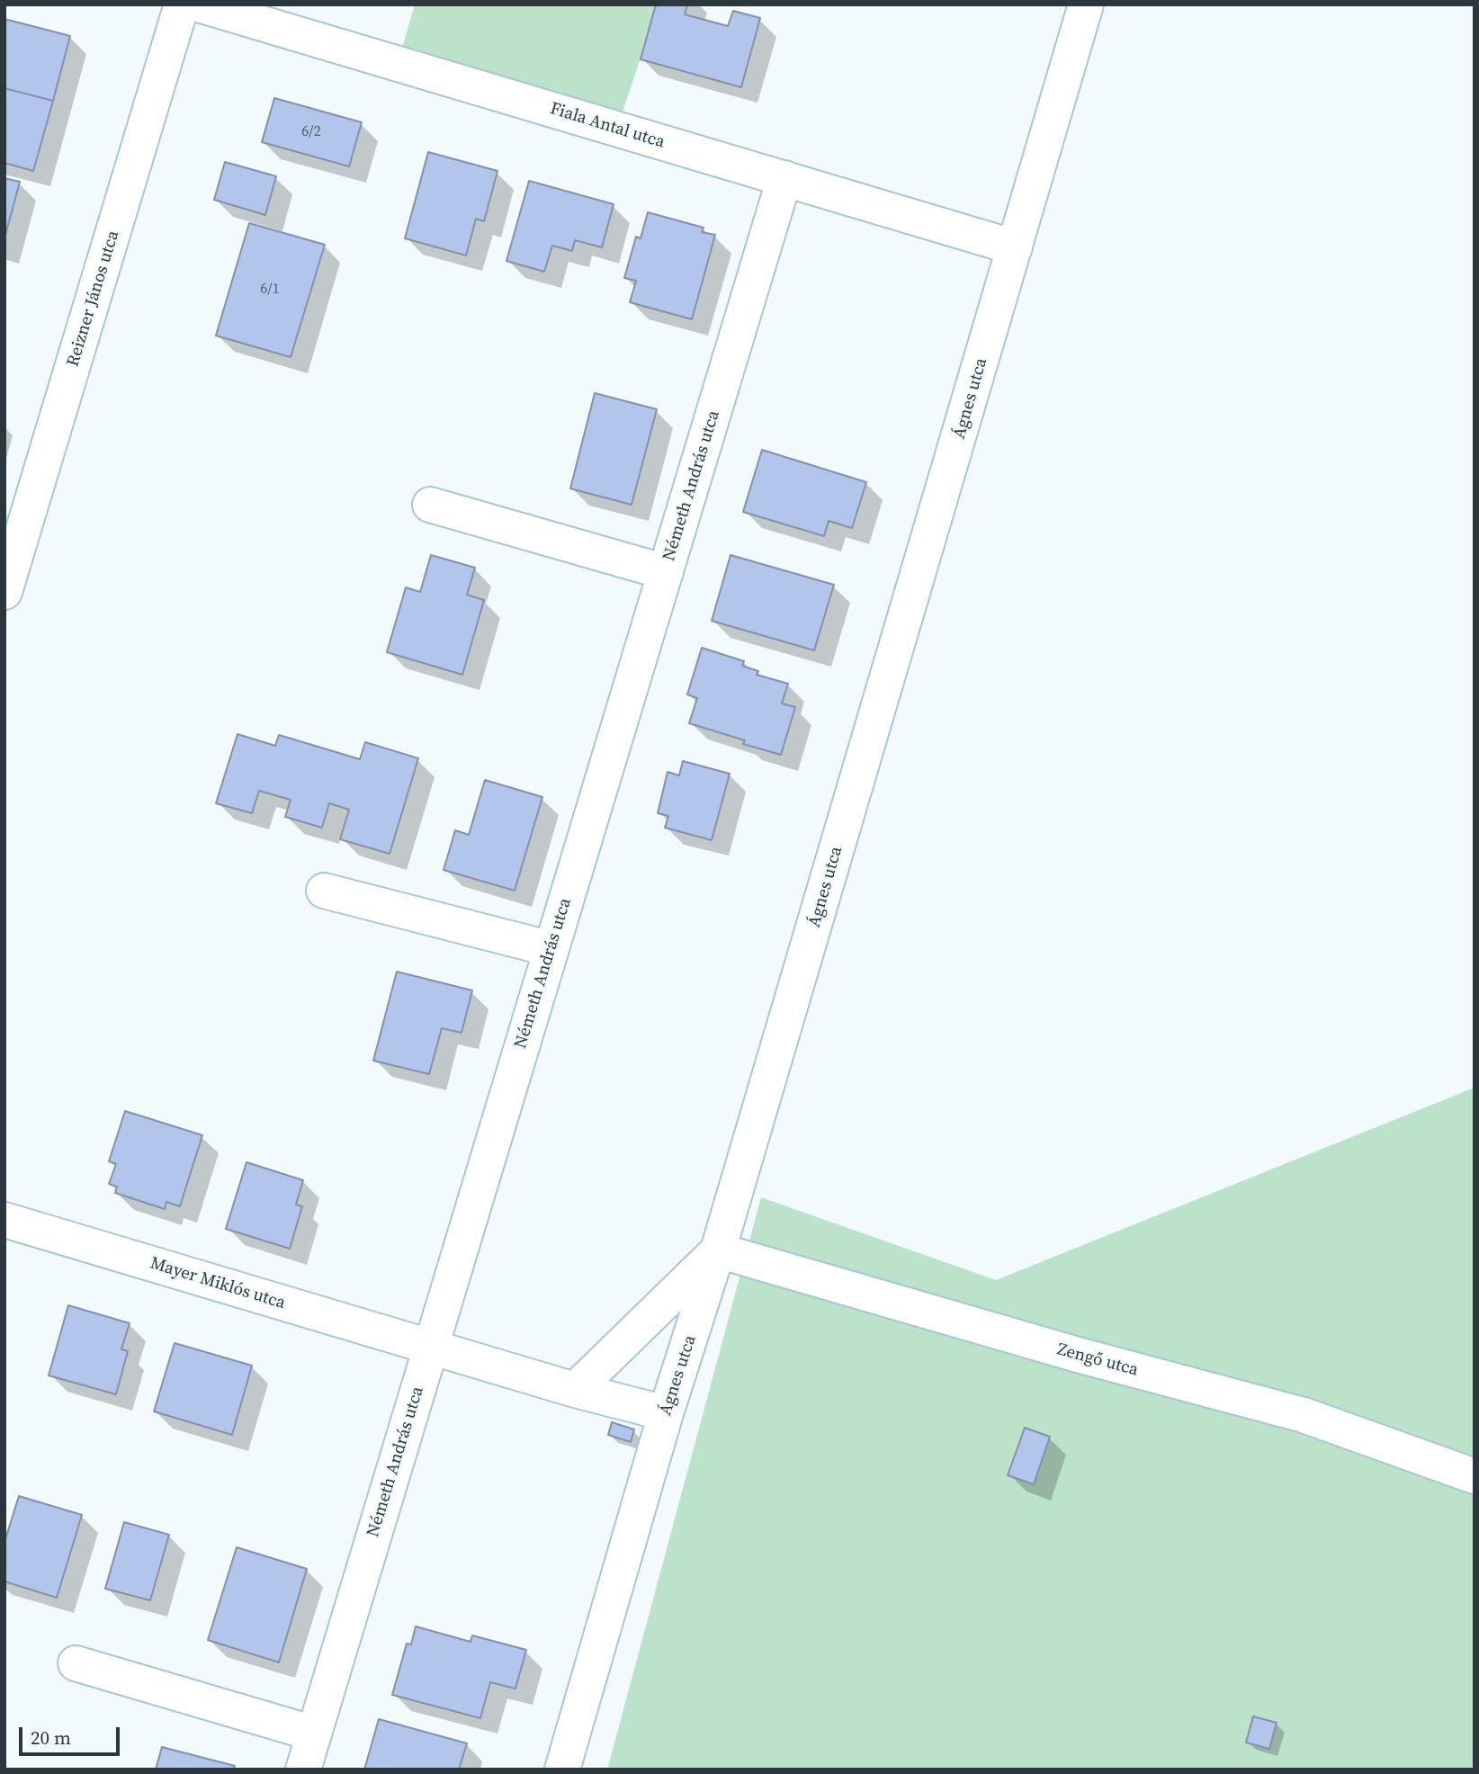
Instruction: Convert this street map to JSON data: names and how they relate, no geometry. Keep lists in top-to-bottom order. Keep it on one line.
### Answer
{"streets":{"street":["Fiala Antal utca","Reizner János utca","Ágnes utca","Németh András utca","Mayer Miklós utca","Zengő utca"]},"crossings":[["Fiala Antal utca","Ágnes utca"],["Fiala Antal utca","Németh András utca"],["Ágnes utca","Mayer Miklós utca"],["Ágnes utca","Zengő utca"],["Németh András utca","Mayer Miklós utca"]],"house_numbers":["6/2","6/1"],"scale_bar":"20 m"}
